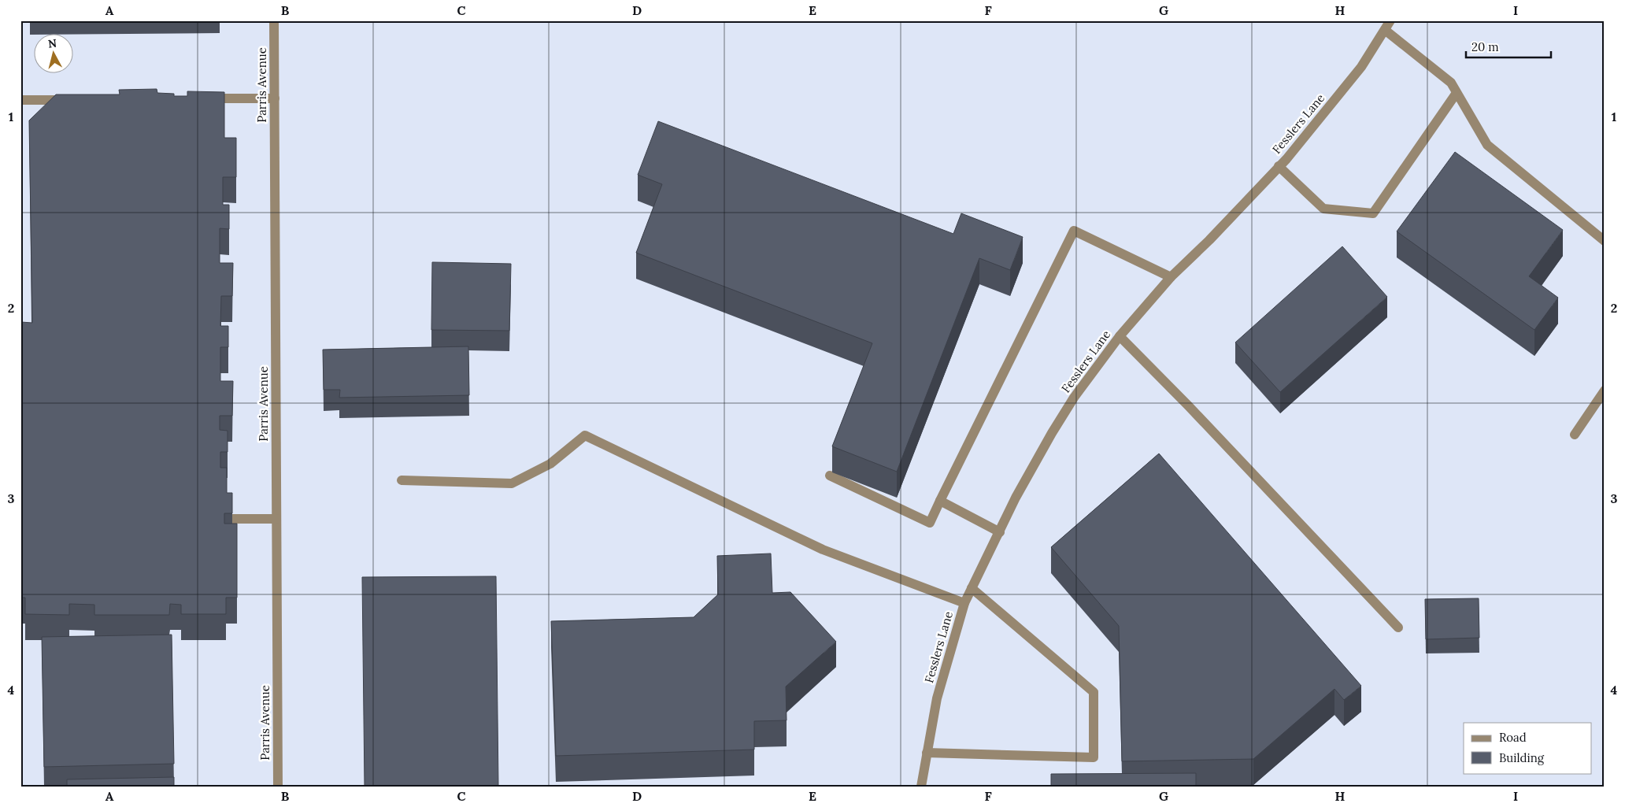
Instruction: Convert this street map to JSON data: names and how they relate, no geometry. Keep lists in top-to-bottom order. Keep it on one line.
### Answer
{"streets":{"street":["Parris Avenue","Fesslers Lane"]},"legend":["Road","Building"],"scale_bar":"20 m","north":"top","grid":{"columns":["A","B","C","D","E","F","G","H","I"],"rows":["1","2","3","4"]}}
